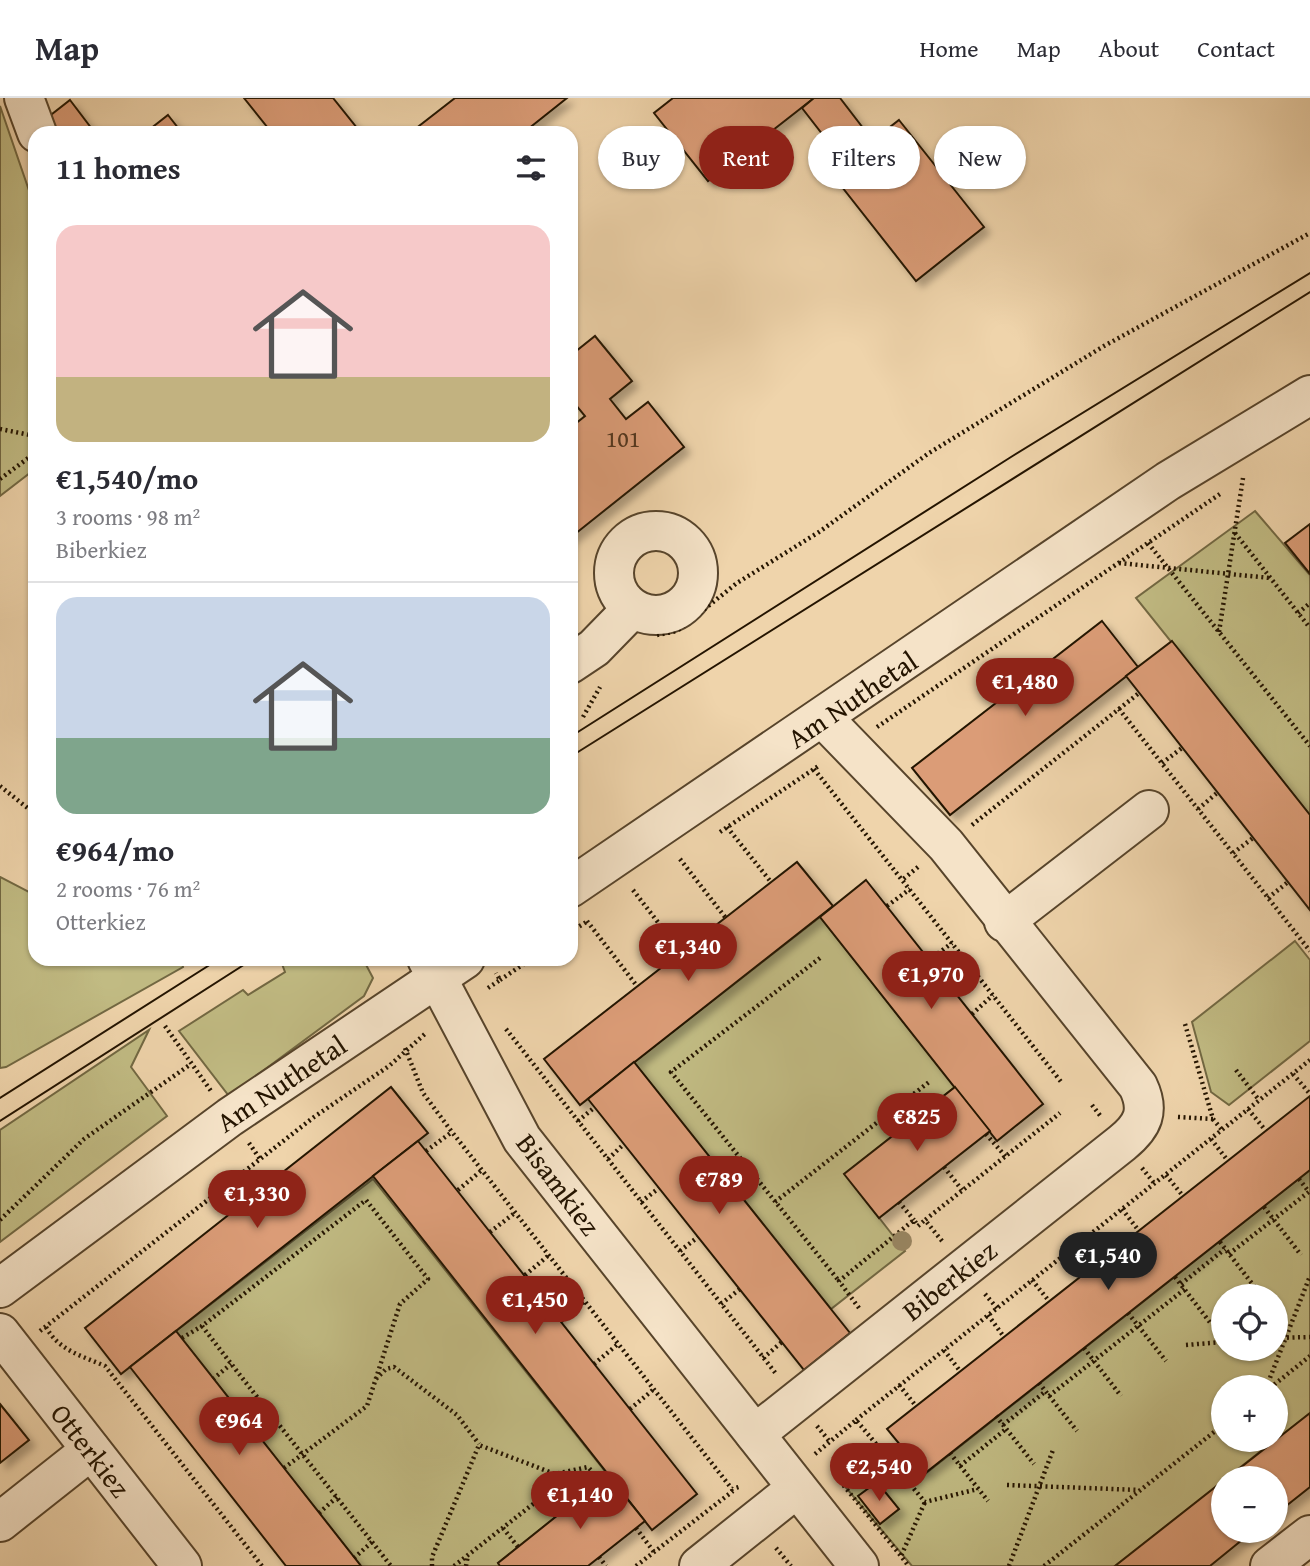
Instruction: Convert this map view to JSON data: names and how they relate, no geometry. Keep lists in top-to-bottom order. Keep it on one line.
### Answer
{"streets":{"street":["Am Nuthetal","Bisamkiez","Biberkiez","Otterkiez"]},"crossings":[["Am Nuthetal","Bisamkiez"],["Am Nuthetal","Biberkiez"],["Bisamkiez","Biberkiez"]],"house_numbers":["101"],"page":{"header":"Map","nav":["Home","Map","About","Contact"],"chip":["Buy","Rent","Filters","New"],"heading":"11 homes","list":[{"name":"€1,540/mo","note":"3 rooms · 98 m² · Biberkiez"},{"name":"€964/mo","note":"2 rooms · 76 m² · Otterkiez"}],"price":["€1,480","€1,340","€1,970","€825","€789","€1,330","€1,540","€1,450","€964","€2,540","€1,140"],"map_buttons":["+","−"]}}
